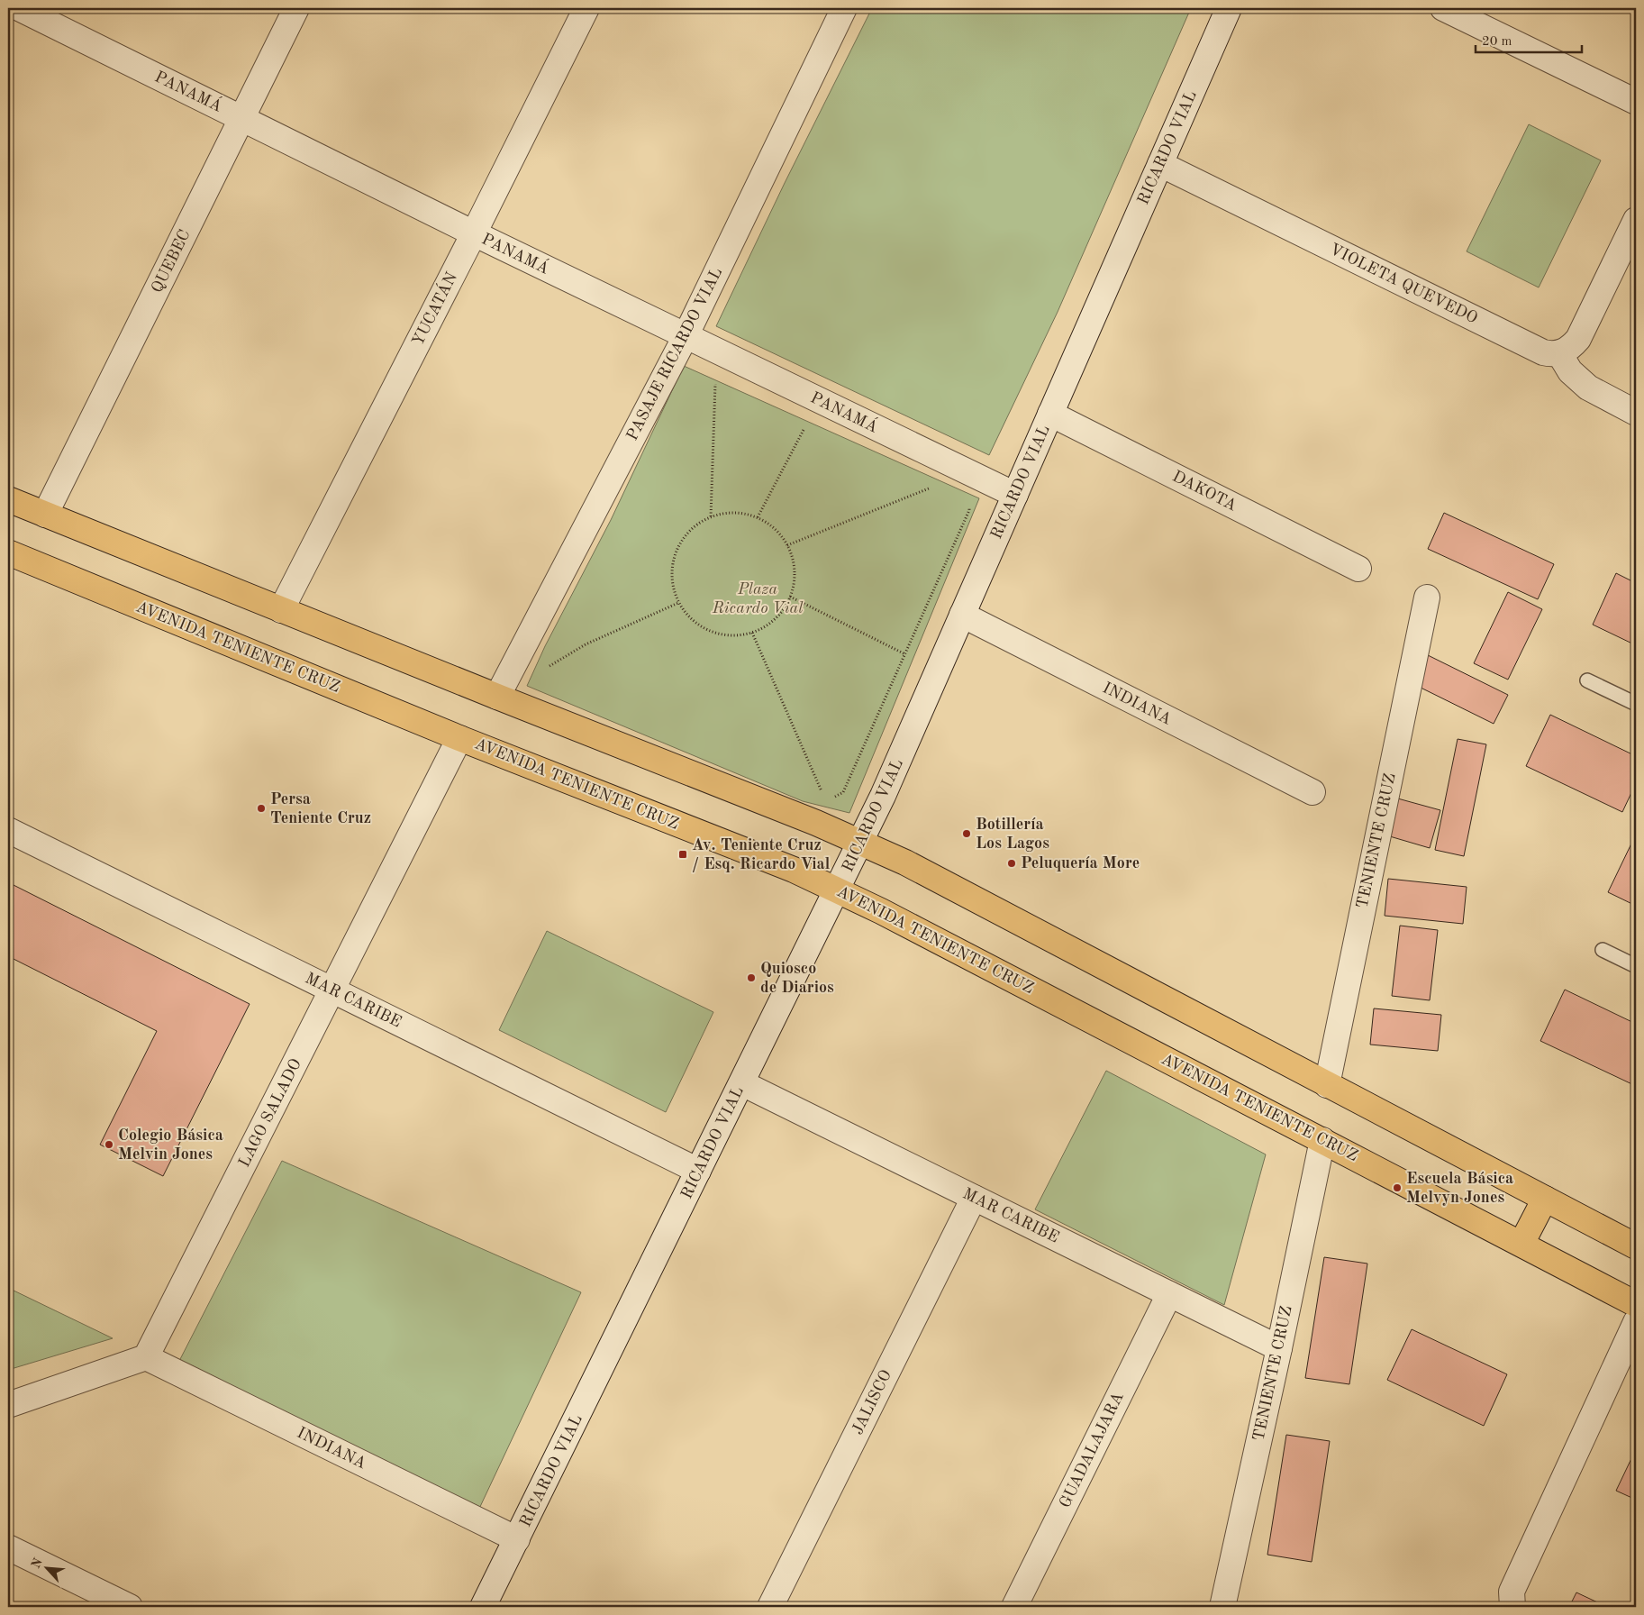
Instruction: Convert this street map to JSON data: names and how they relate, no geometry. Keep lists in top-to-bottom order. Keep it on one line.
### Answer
{"streets":{"main road":["AVENIDA TENIENTE CRUZ"],"street":["PANAMÁ","RICARDO VIAL","QUEBEC","VIOLETA QUEVEDO","YUCATÁN","PASAJE RICARDO VIAL","DAKOTA","INDIANA","TENIENTE CRUZ","MAR CARIBE","LAGO SALADO","JALISCO","GUADALAJARA"]},"crossings":[["PANAMÁ","RICARDO VIAL"],["PANAMÁ","QUEBEC"],["PANAMÁ","YUCATÁN"],["PANAMÁ","PASAJE RICARDO VIAL"],["RICARDO VIAL","VIOLETA QUEVEDO"],["RICARDO VIAL","DAKOTA"],["RICARDO VIAL","AVENIDA TENIENTE CRUZ"],["RICARDO VIAL","INDIANA"],["RICARDO VIAL","MAR CARIBE"],["AVENIDA TENIENTE CRUZ","TENIENTE CRUZ"],["AVENIDA TENIENTE CRUZ","LAGO SALADO"],["INDIANA","LAGO SALADO"],["TENIENTE CRUZ","MAR CARIBE"],["MAR CARIBE","LAGO SALADO"],["MAR CARIBE","JALISCO"],["MAR CARIBE","GUADALAJARA"]],"parks":["Plaza Ricardo Vial"],"places":{"other":["Persa Teniente Cruz","Botillería Los Lagos","Peluquería More","Quiosco de Diarios","Colegio Básica Melvin Jones","Escuela Básica Melvyn Jones"],"transit":["Av. Teniente Cruz / Esq. Ricardo Vial"]},"scale_bar":"20 m","north":"top left"}
